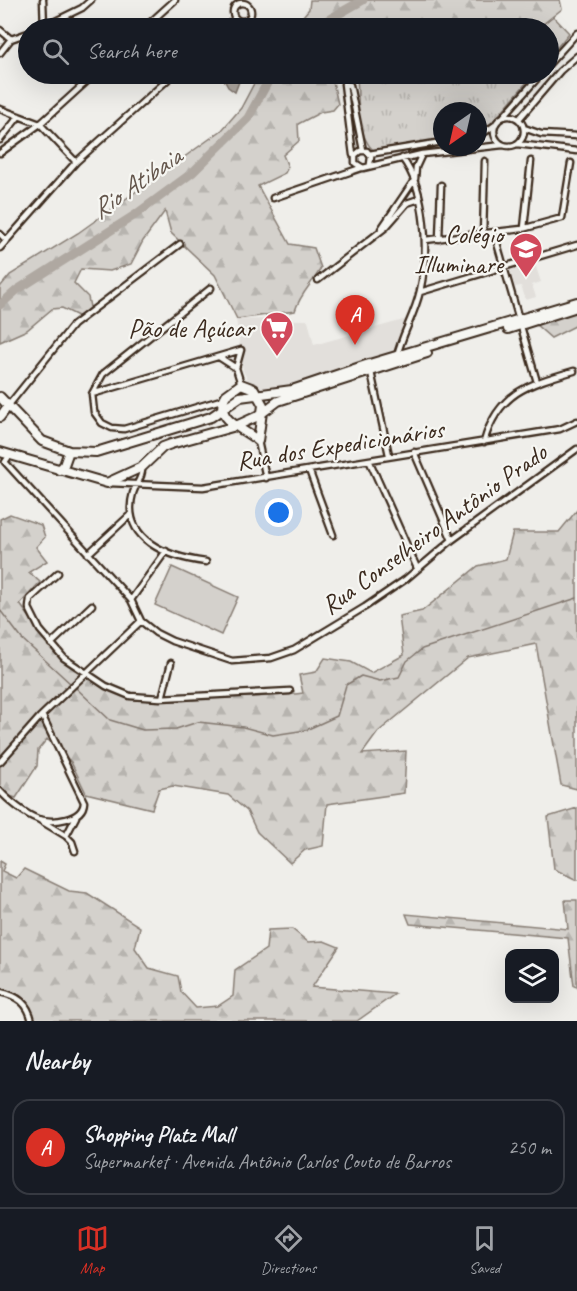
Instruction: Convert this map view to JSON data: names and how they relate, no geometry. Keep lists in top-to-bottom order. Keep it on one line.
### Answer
{"streets":{"street":["Rua dos Expedicionários","Rua Conselheiro Antônio Prado"]},"water":["Rio Atibaia"],"places":{"school or university":["Colégio Illuminare"],"supermarket":["Pão de Açúcar"]},"north":"bottom left","page":{"search":"Search here","pins":"A","heading":"Nearby","list":[{"mark":"A","name":"Shopping Platz Mall","note":"Supermarket · Avenida Antônio Carlos Couto de Barros","value":"250 m"}],"nav":["Map","Directions","Saved"]}}
